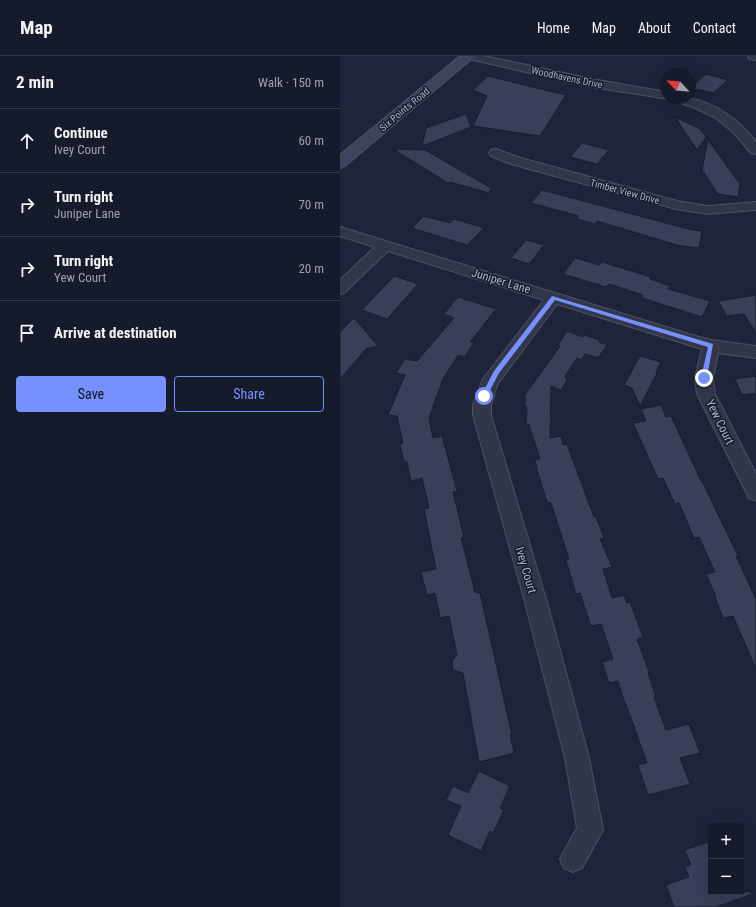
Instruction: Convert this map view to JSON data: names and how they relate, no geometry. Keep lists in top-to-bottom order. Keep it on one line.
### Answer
{"streets":{"street":["Woodhavens Drive","Six Points Road","Timber View Drive","Juniper Lane","Yew Court","Ivey Court"]},"crossings":[["Woodhavens Drive","Six Points Road"],["Juniper Lane","Yew Court"],["Juniper Lane","Ivey Court"]],"north":"top left","page":{"header":"Map","nav":["Home","Map","About","Contact"],"heading":["2 min","Walk · 150 m"],"list":[["Continue","Ivey Court","60 m"],["Turn right","Juniper Lane","70 m"],["Turn right","Yew Court","20 m"],"Arrive at destination"],"buttons":["Save","Share"],"map_buttons":["+","−"]}}
